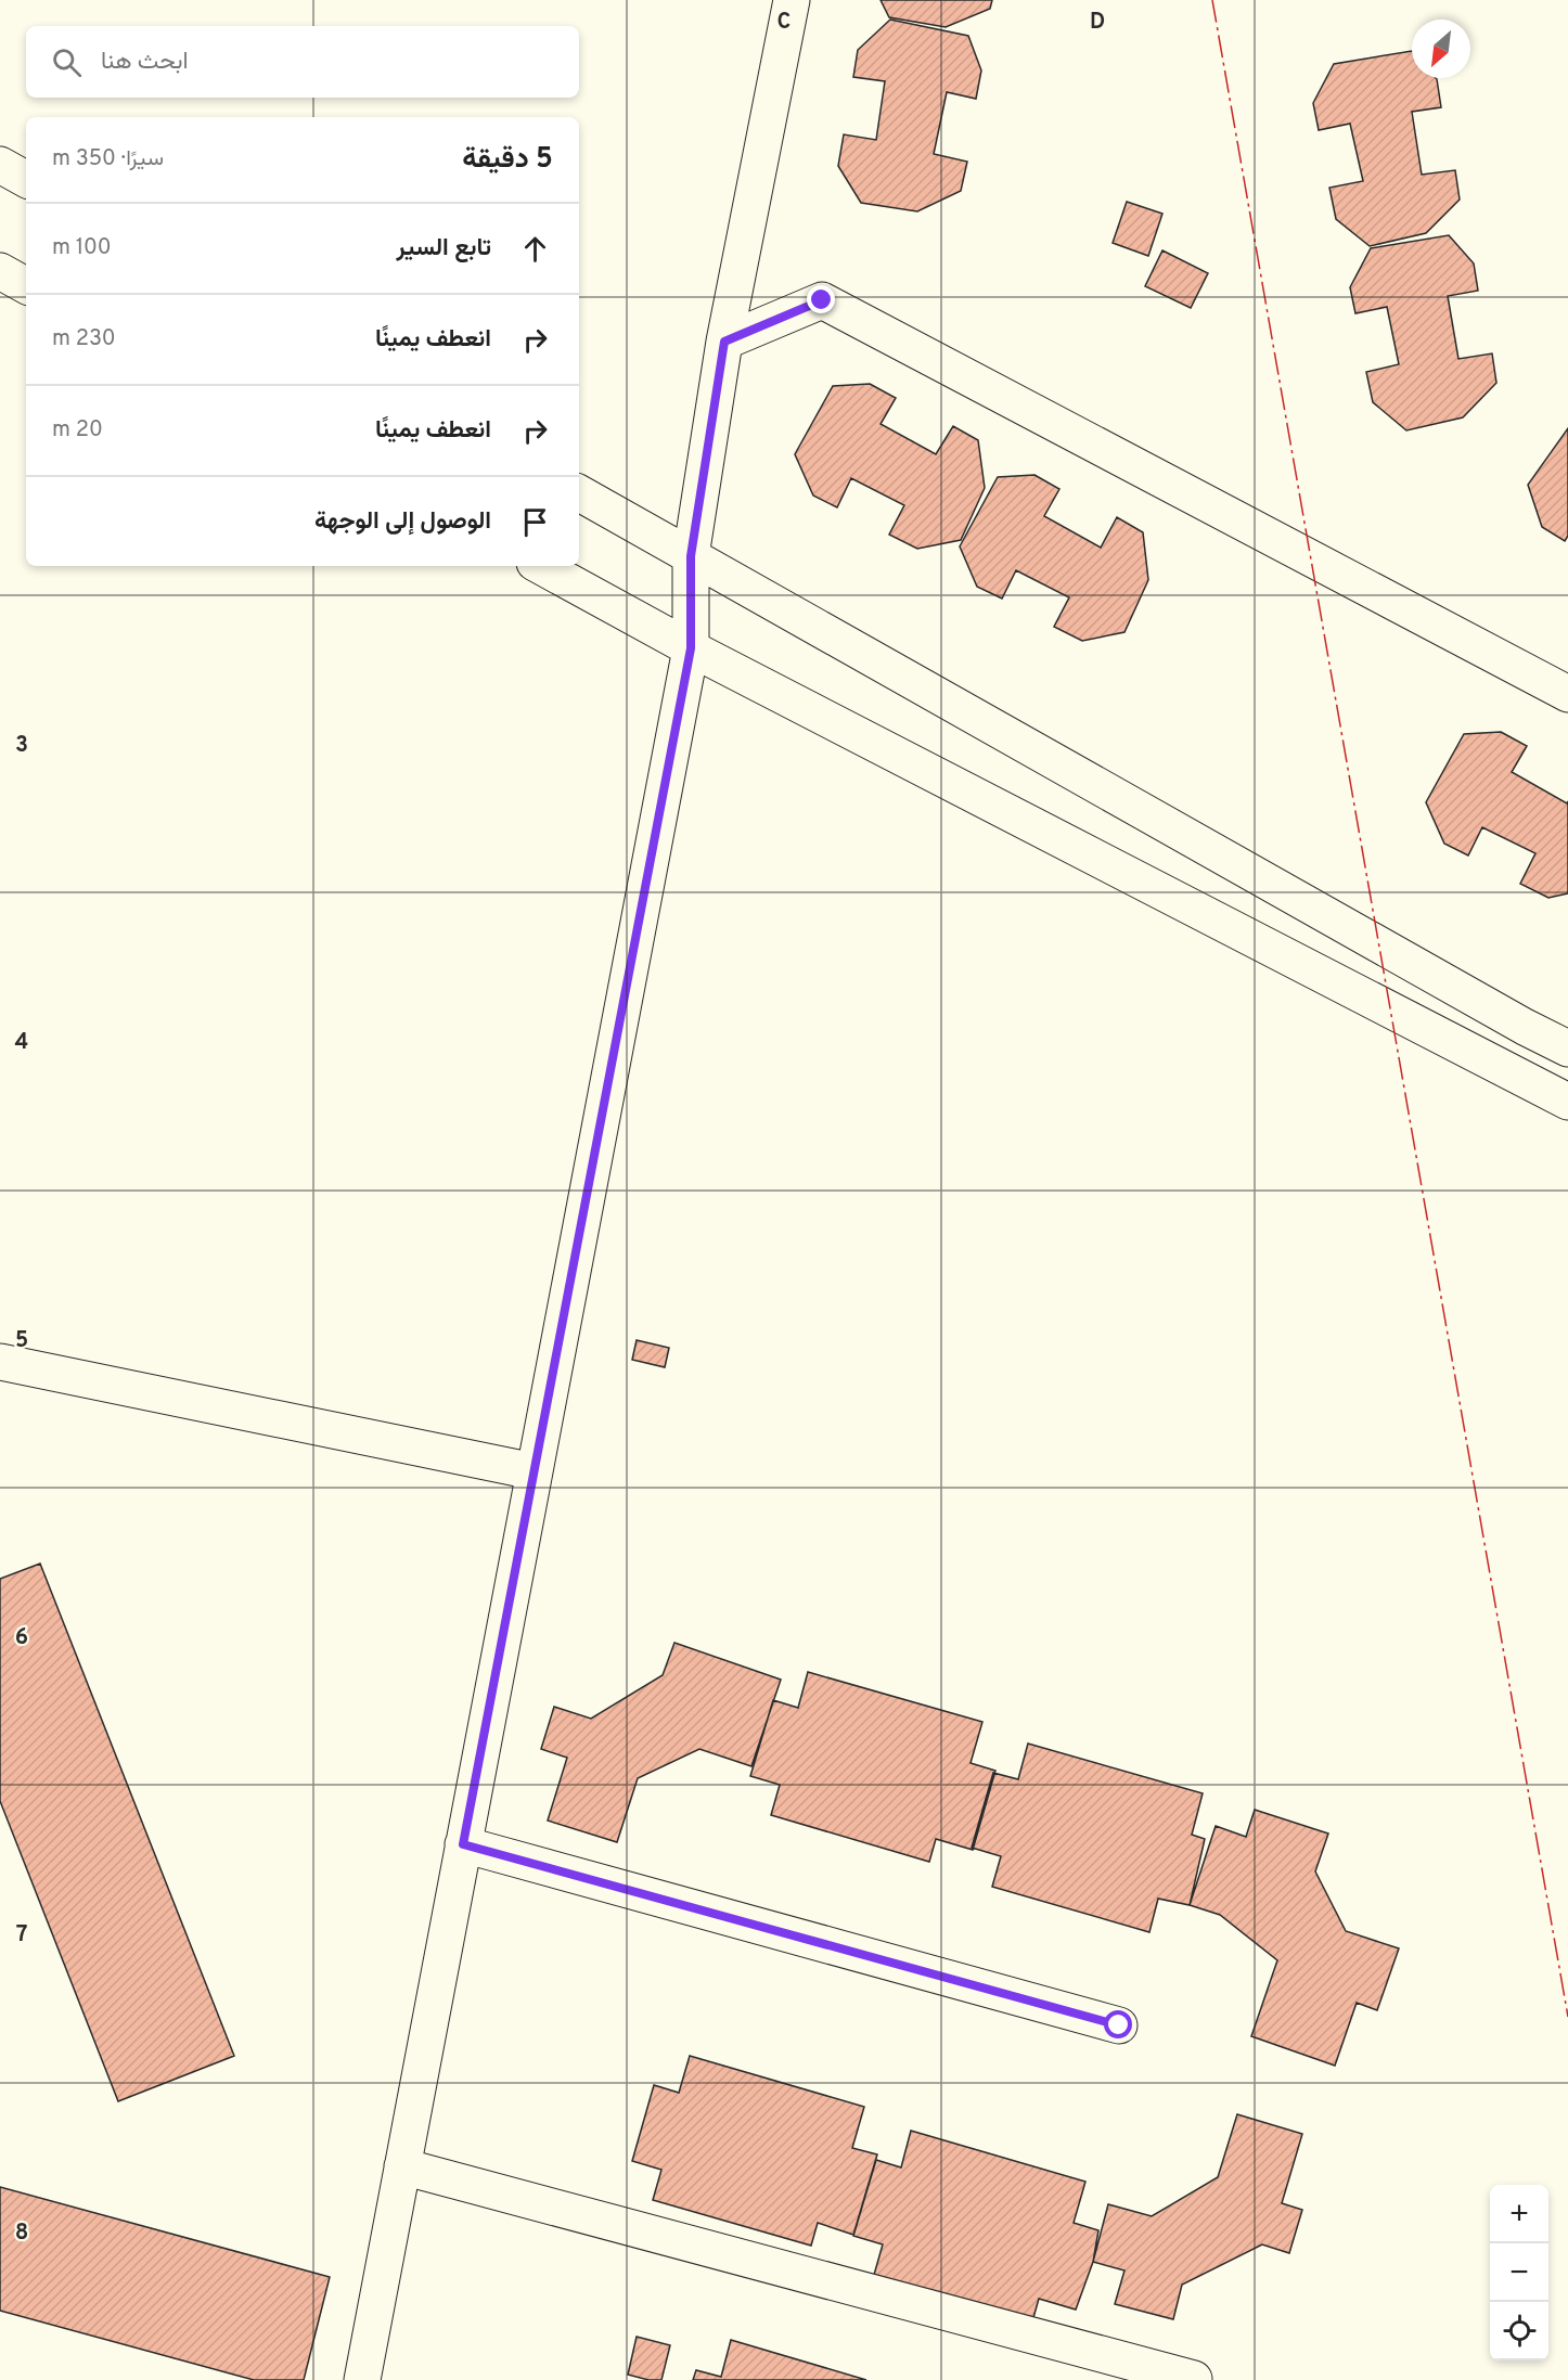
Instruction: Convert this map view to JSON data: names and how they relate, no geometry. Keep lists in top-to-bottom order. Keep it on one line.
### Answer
{"north":"bottom left","page":{"search":"ابحث هنا","heading":["5 دقيقة","سيرًا · 350 m"],"list":[["تابع السير","100 m"],["انعطف يمينًا","230 m"],["انعطف يمينًا","20 m"],"الوصول إلى الوجهة"],"map_buttons":["+","−"]},"grid":{"columns":["C","D"],"rows":["3","4","5","6","7","8"]}}
